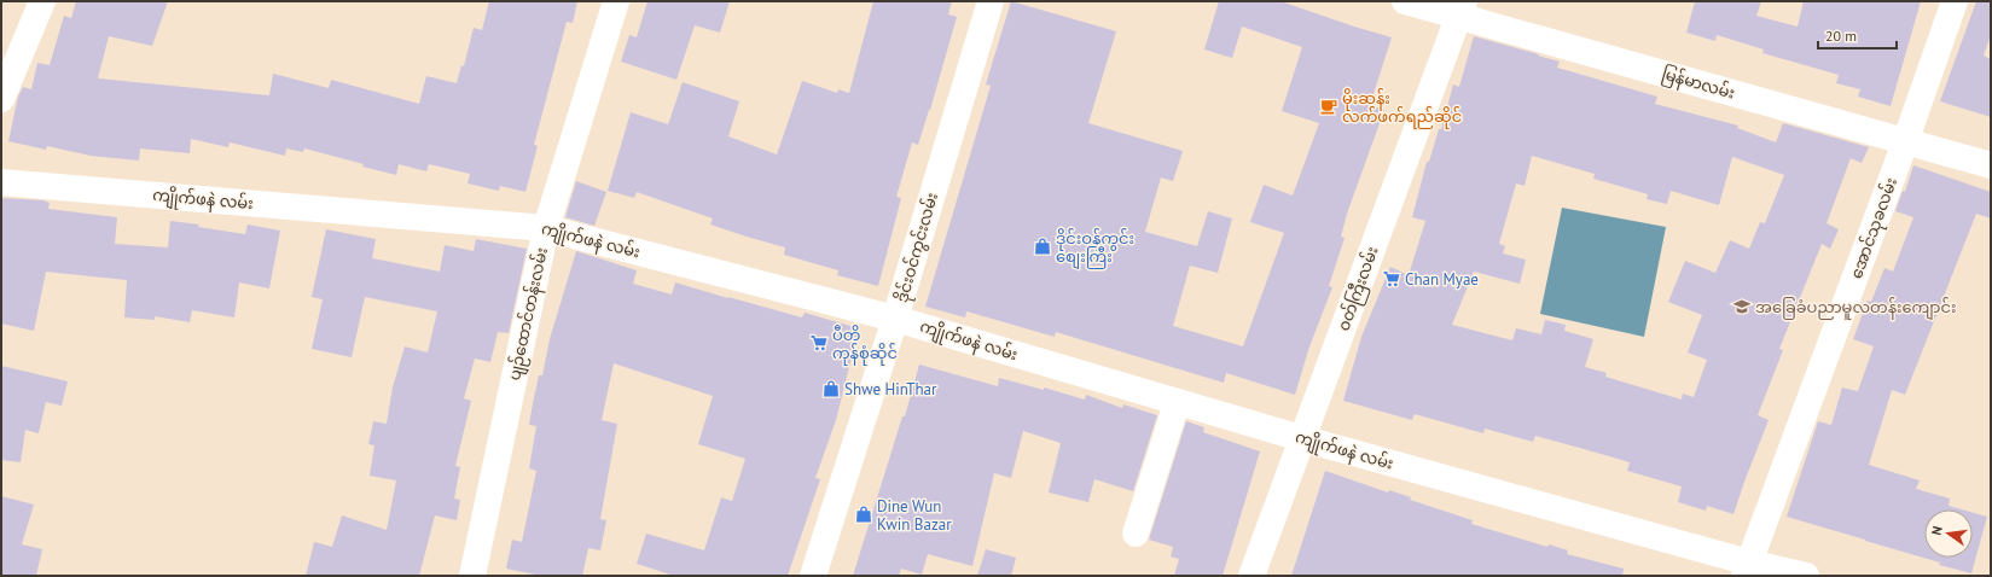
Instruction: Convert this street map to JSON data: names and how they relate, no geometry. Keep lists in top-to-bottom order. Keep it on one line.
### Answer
{"streets":{"street":["မြန်မာလမ်း","ကျိုက်ဖနဲ လမ်း","အောင်သုခလမ်း","ဒိုင်းဝင်ကွင်းလမ်း","၀တ်ကြီးလမ်း","ပျဉ်ထောင်တန်းလမ်း"]},"crossings":[["မြန်မာလမ်း","အောင်သုခလမ်း"],["မြန်မာလမ်း","၀တ်ကြီးလမ်း"],["ကျိုက်ဖနဲ လမ်း","အောင်သုခလမ်း"],["ကျိုက်ဖနဲ လမ်း","ဒိုင်းဝင်ကွင်းလမ်း"],["ကျိုက်ဖနဲ လမ်း","၀တ်ကြီးလမ်း"],["ကျိုက်ဖနဲ လမ်း","ပျဉ်ထောင်တန်းလမ်း"]],"places":{"cafe":["မိုးဆန်း လက်ဖက်ရည်ဆိုင်"],"shop":["ဒိုင်းဝန်ကွင်း စျေးကြီး","Shwe HinThar","Dine Wun Kwin Bazar"],"supermarket":["Chan Myae","ပီတိ ကုန်စုံဆိုင်"],"school or university":["အခြေခံပညာမူလတန်းကျောင်း"]},"scale_bar":"20 m","north":"left"}
